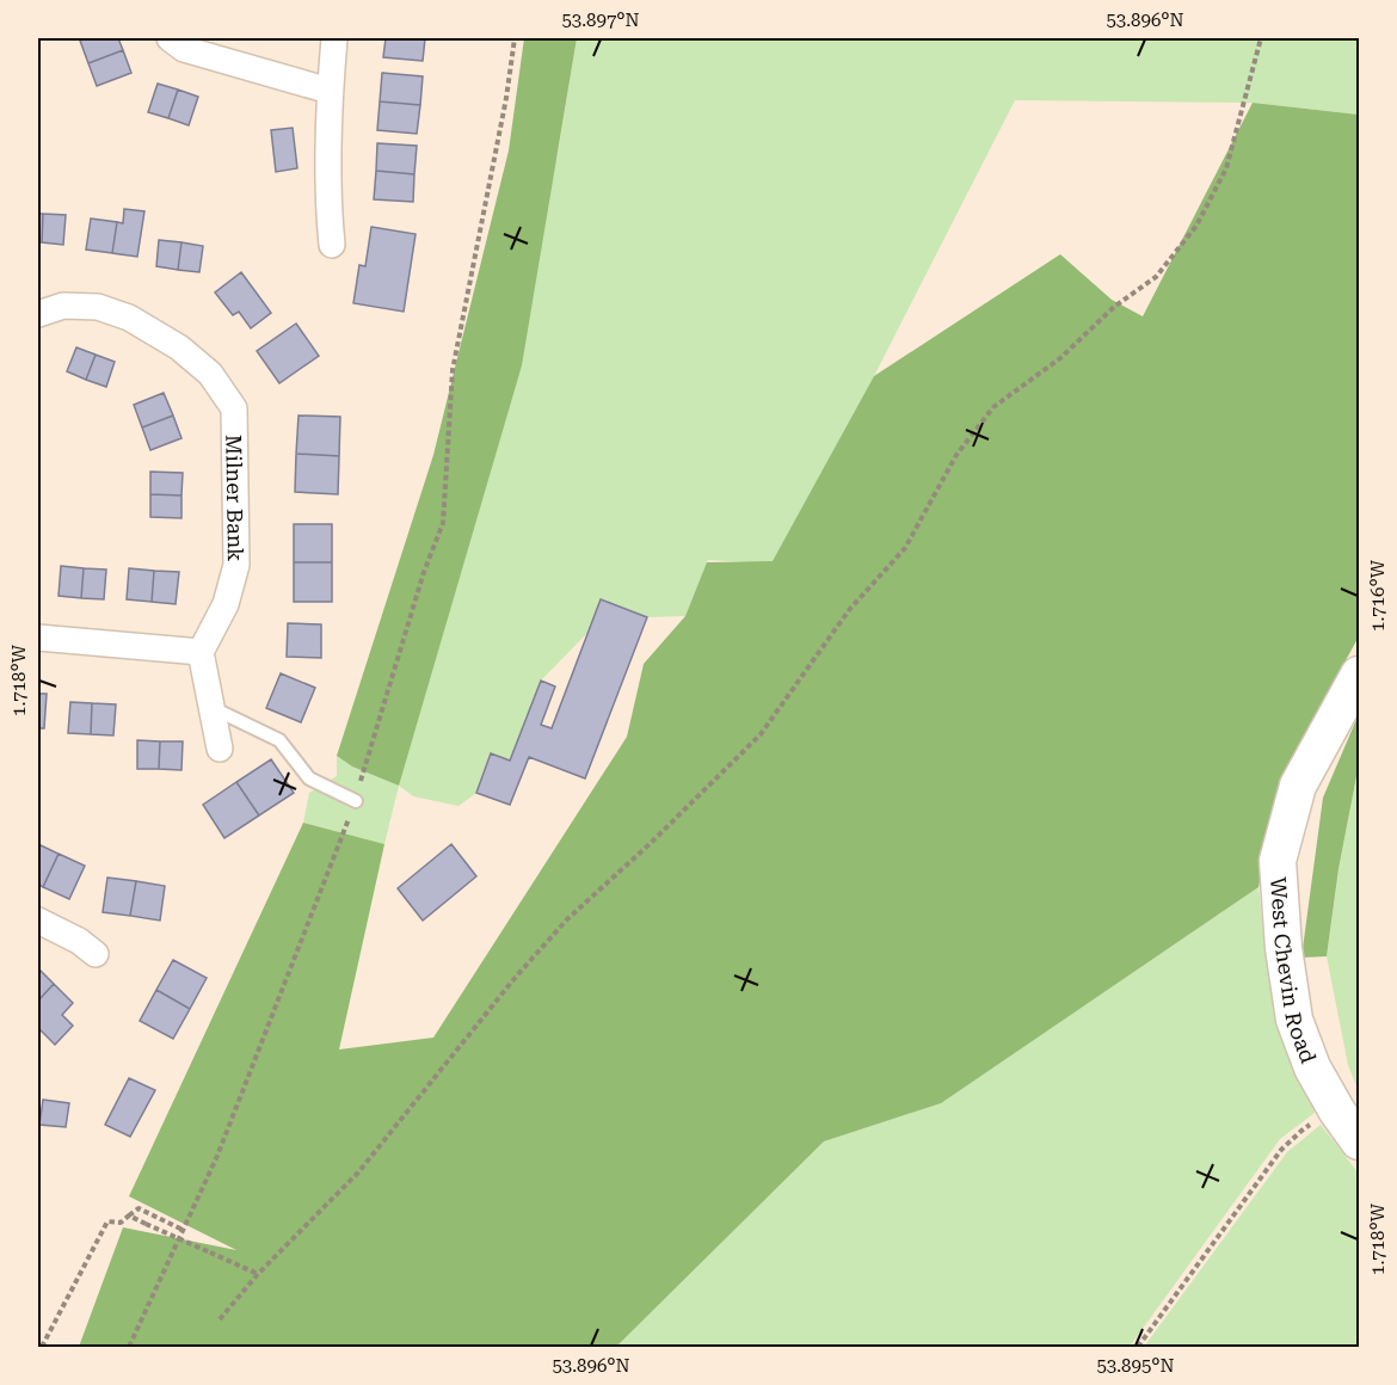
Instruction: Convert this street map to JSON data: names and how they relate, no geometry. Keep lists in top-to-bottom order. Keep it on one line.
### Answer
{"streets":{"street":["Milner Bank","West Chevin Road"]},"coordinates":["53.897°N","53.896°N","1.716°W","1.718°W","53.895°N"]}
